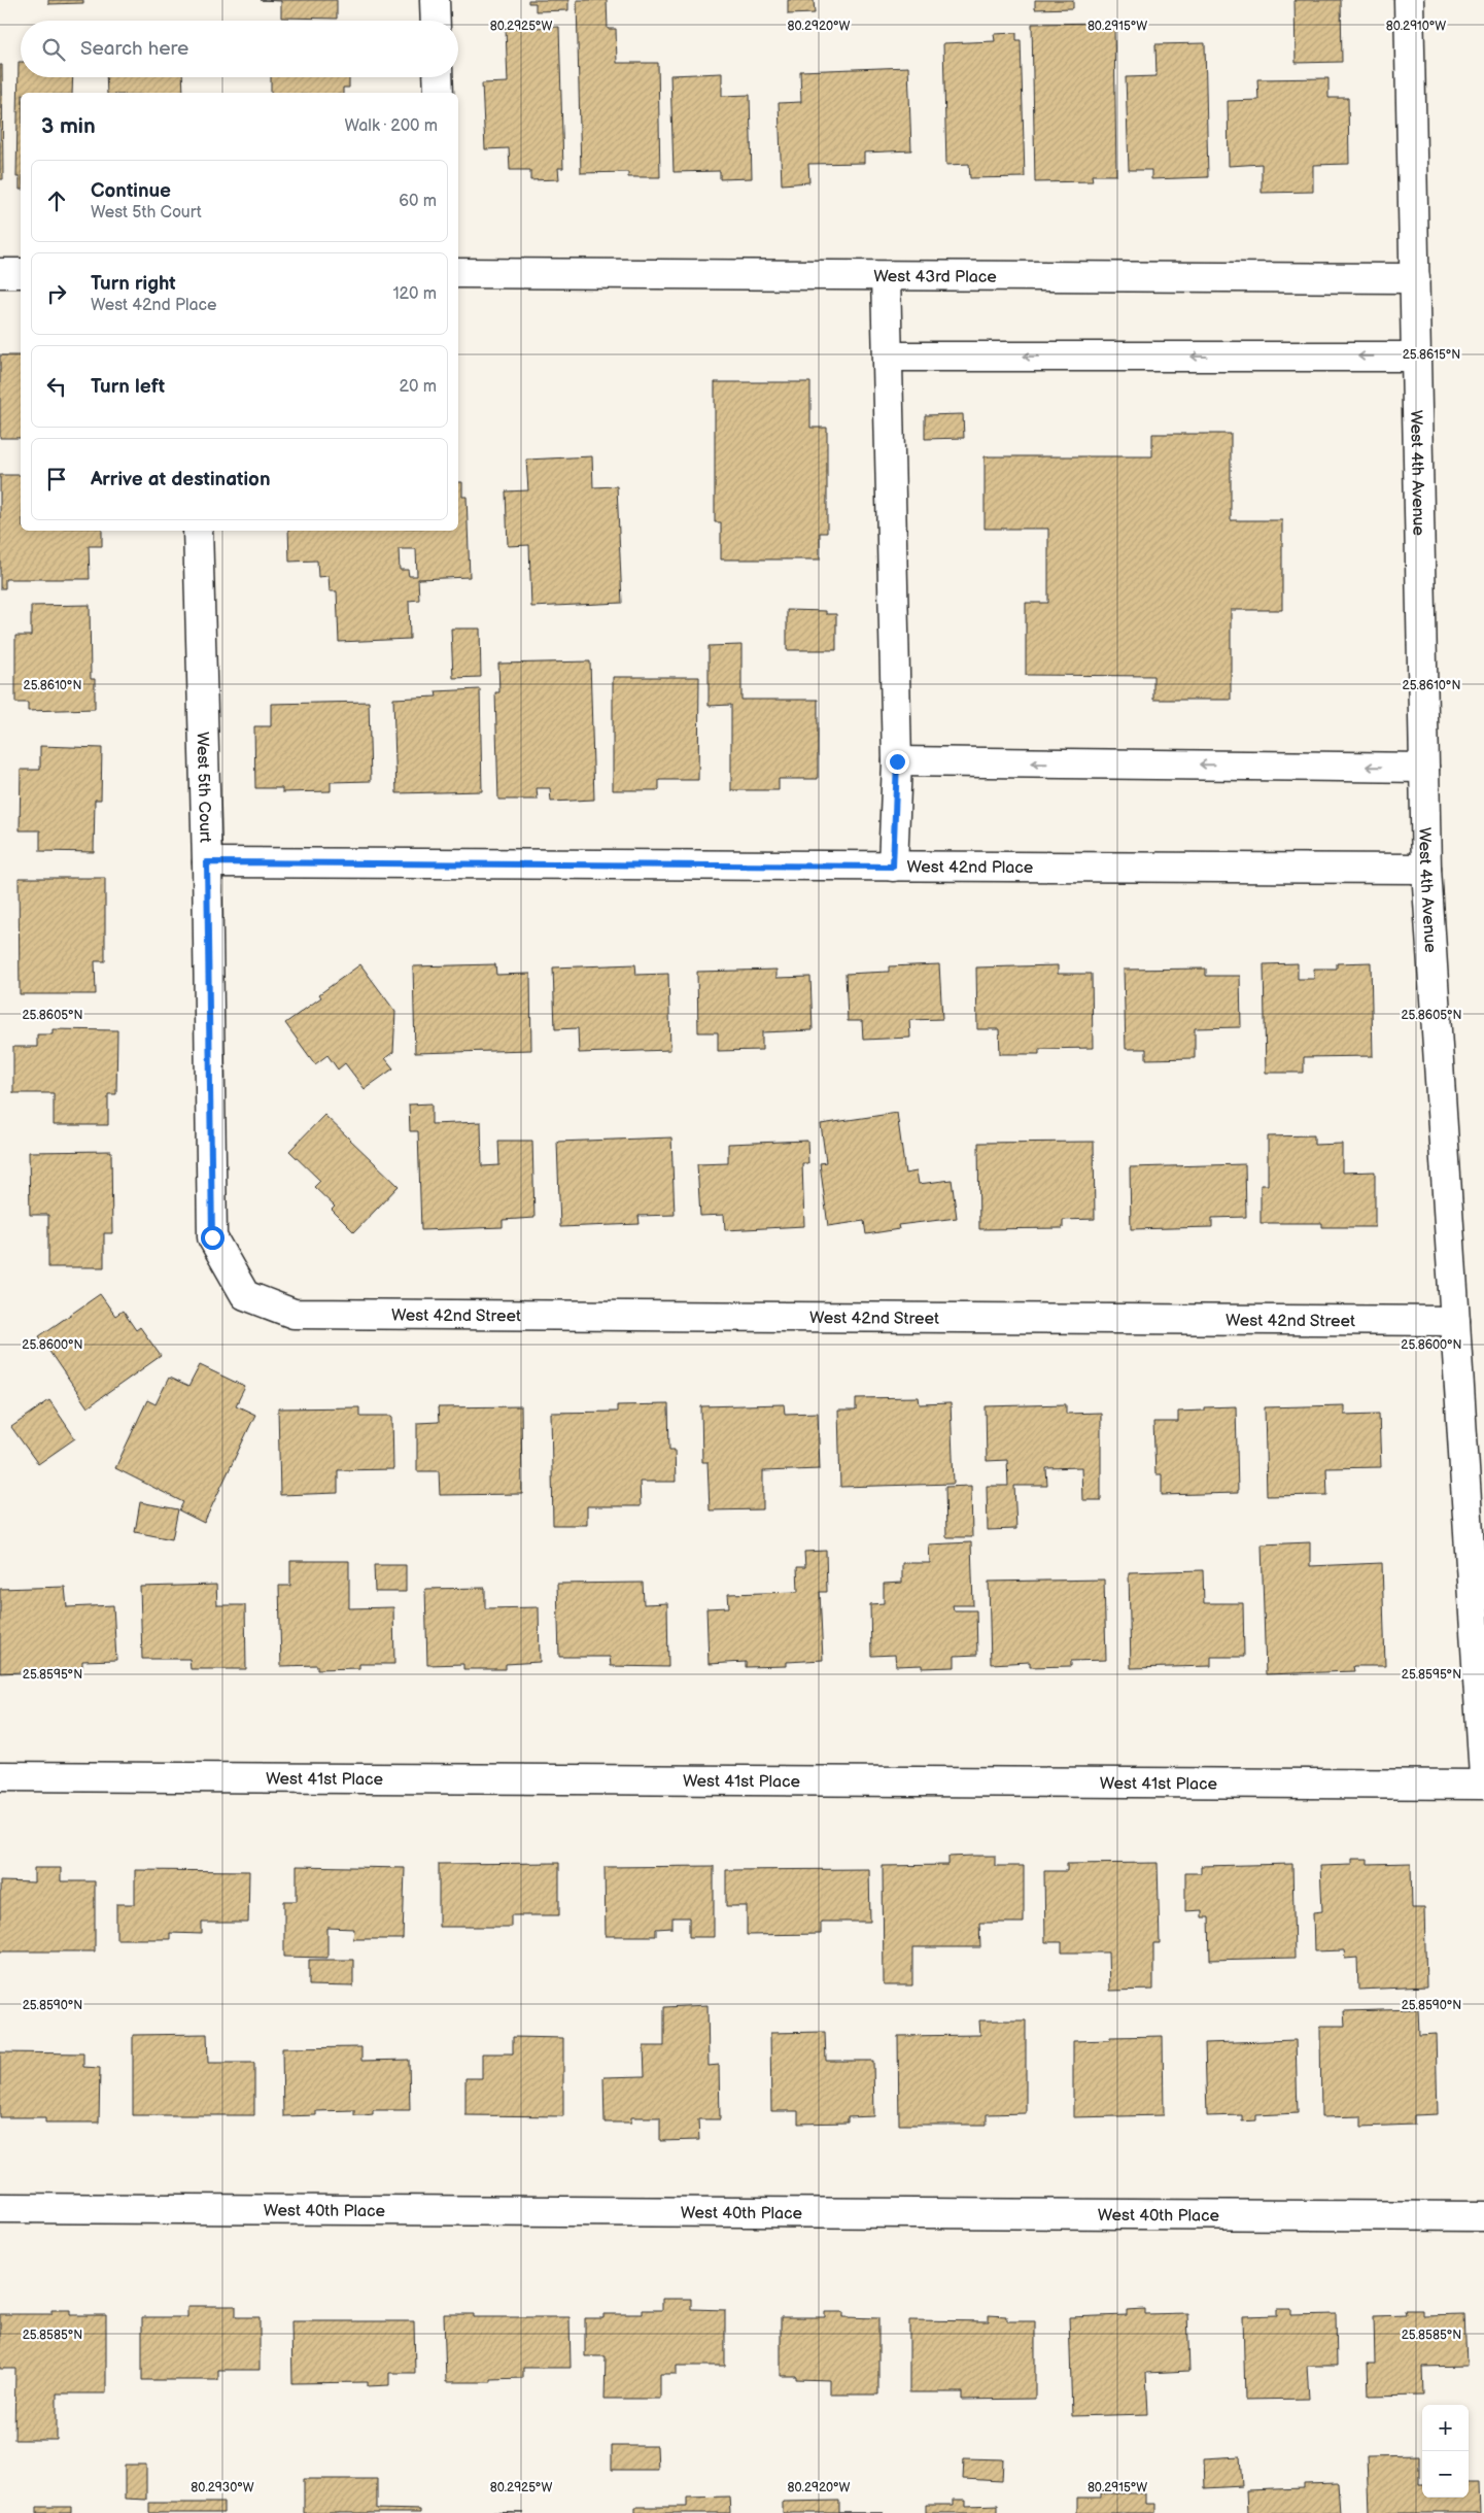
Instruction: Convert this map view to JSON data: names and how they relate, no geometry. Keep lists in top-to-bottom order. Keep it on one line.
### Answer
{"streets":{"street":["West 43rd Place","West 4th Avenue","West 5th Court","West 42nd Place","West 42nd Street","West 41st Place","West 40th Place"]},"crossings":[["West 43rd Place","West 4th Avenue"],["West 4th Avenue","West 42nd Place"],["West 4th Avenue","West 42nd Street"],["West 5th Court","West 42nd Place"],["West 5th Court","West 42nd Street"]],"page":{"search":"Search here","heading":["3 min","Walk · 200 m"],"list":[["Continue","West 5th Court","60 m"],["Turn right","West 42nd Place","120 m"],["Turn left","20 m"],"Arrive at destination"],"map_buttons":["+","−"]},"coordinates":["80.2925°W","80.2920°W","80.2915°W","80.2910°W","25.8615°N","25.8610°N","25.8605°N","25.8600°N","25.8595°N","25.8590°N","25.8585°N","80.2930°W"]}
